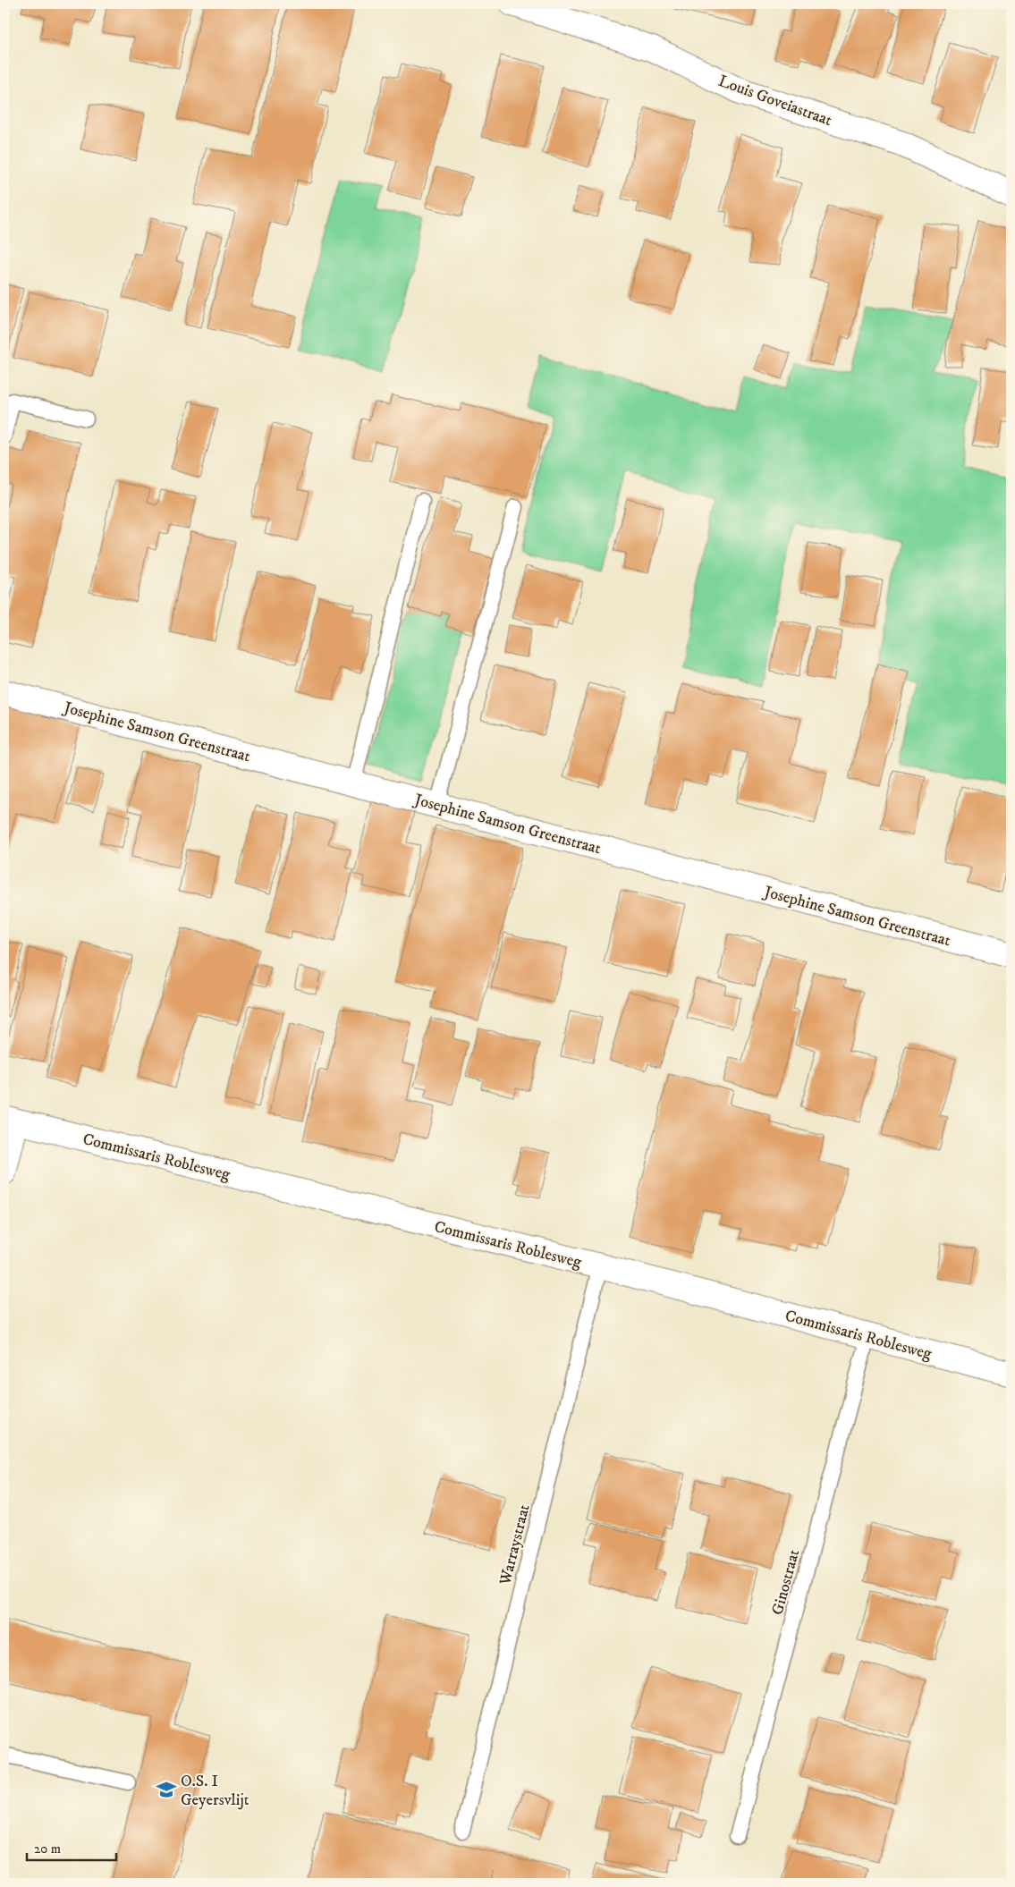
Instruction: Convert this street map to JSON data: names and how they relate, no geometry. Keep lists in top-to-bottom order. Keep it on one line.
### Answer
{"streets":{"street":["Louis Goveiastraat","Josephine Samson Greenstraat","Commissaris Roblesweg"],"lane":["Warraystraat","Ginostraat"]},"crossings":[["Commissaris Roblesweg","Warraystraat"],["Commissaris Roblesweg","Ginostraat"]],"places":{"school or university":["O.S. I Geyersvlijt"]},"scale_bar":"20 m"}
